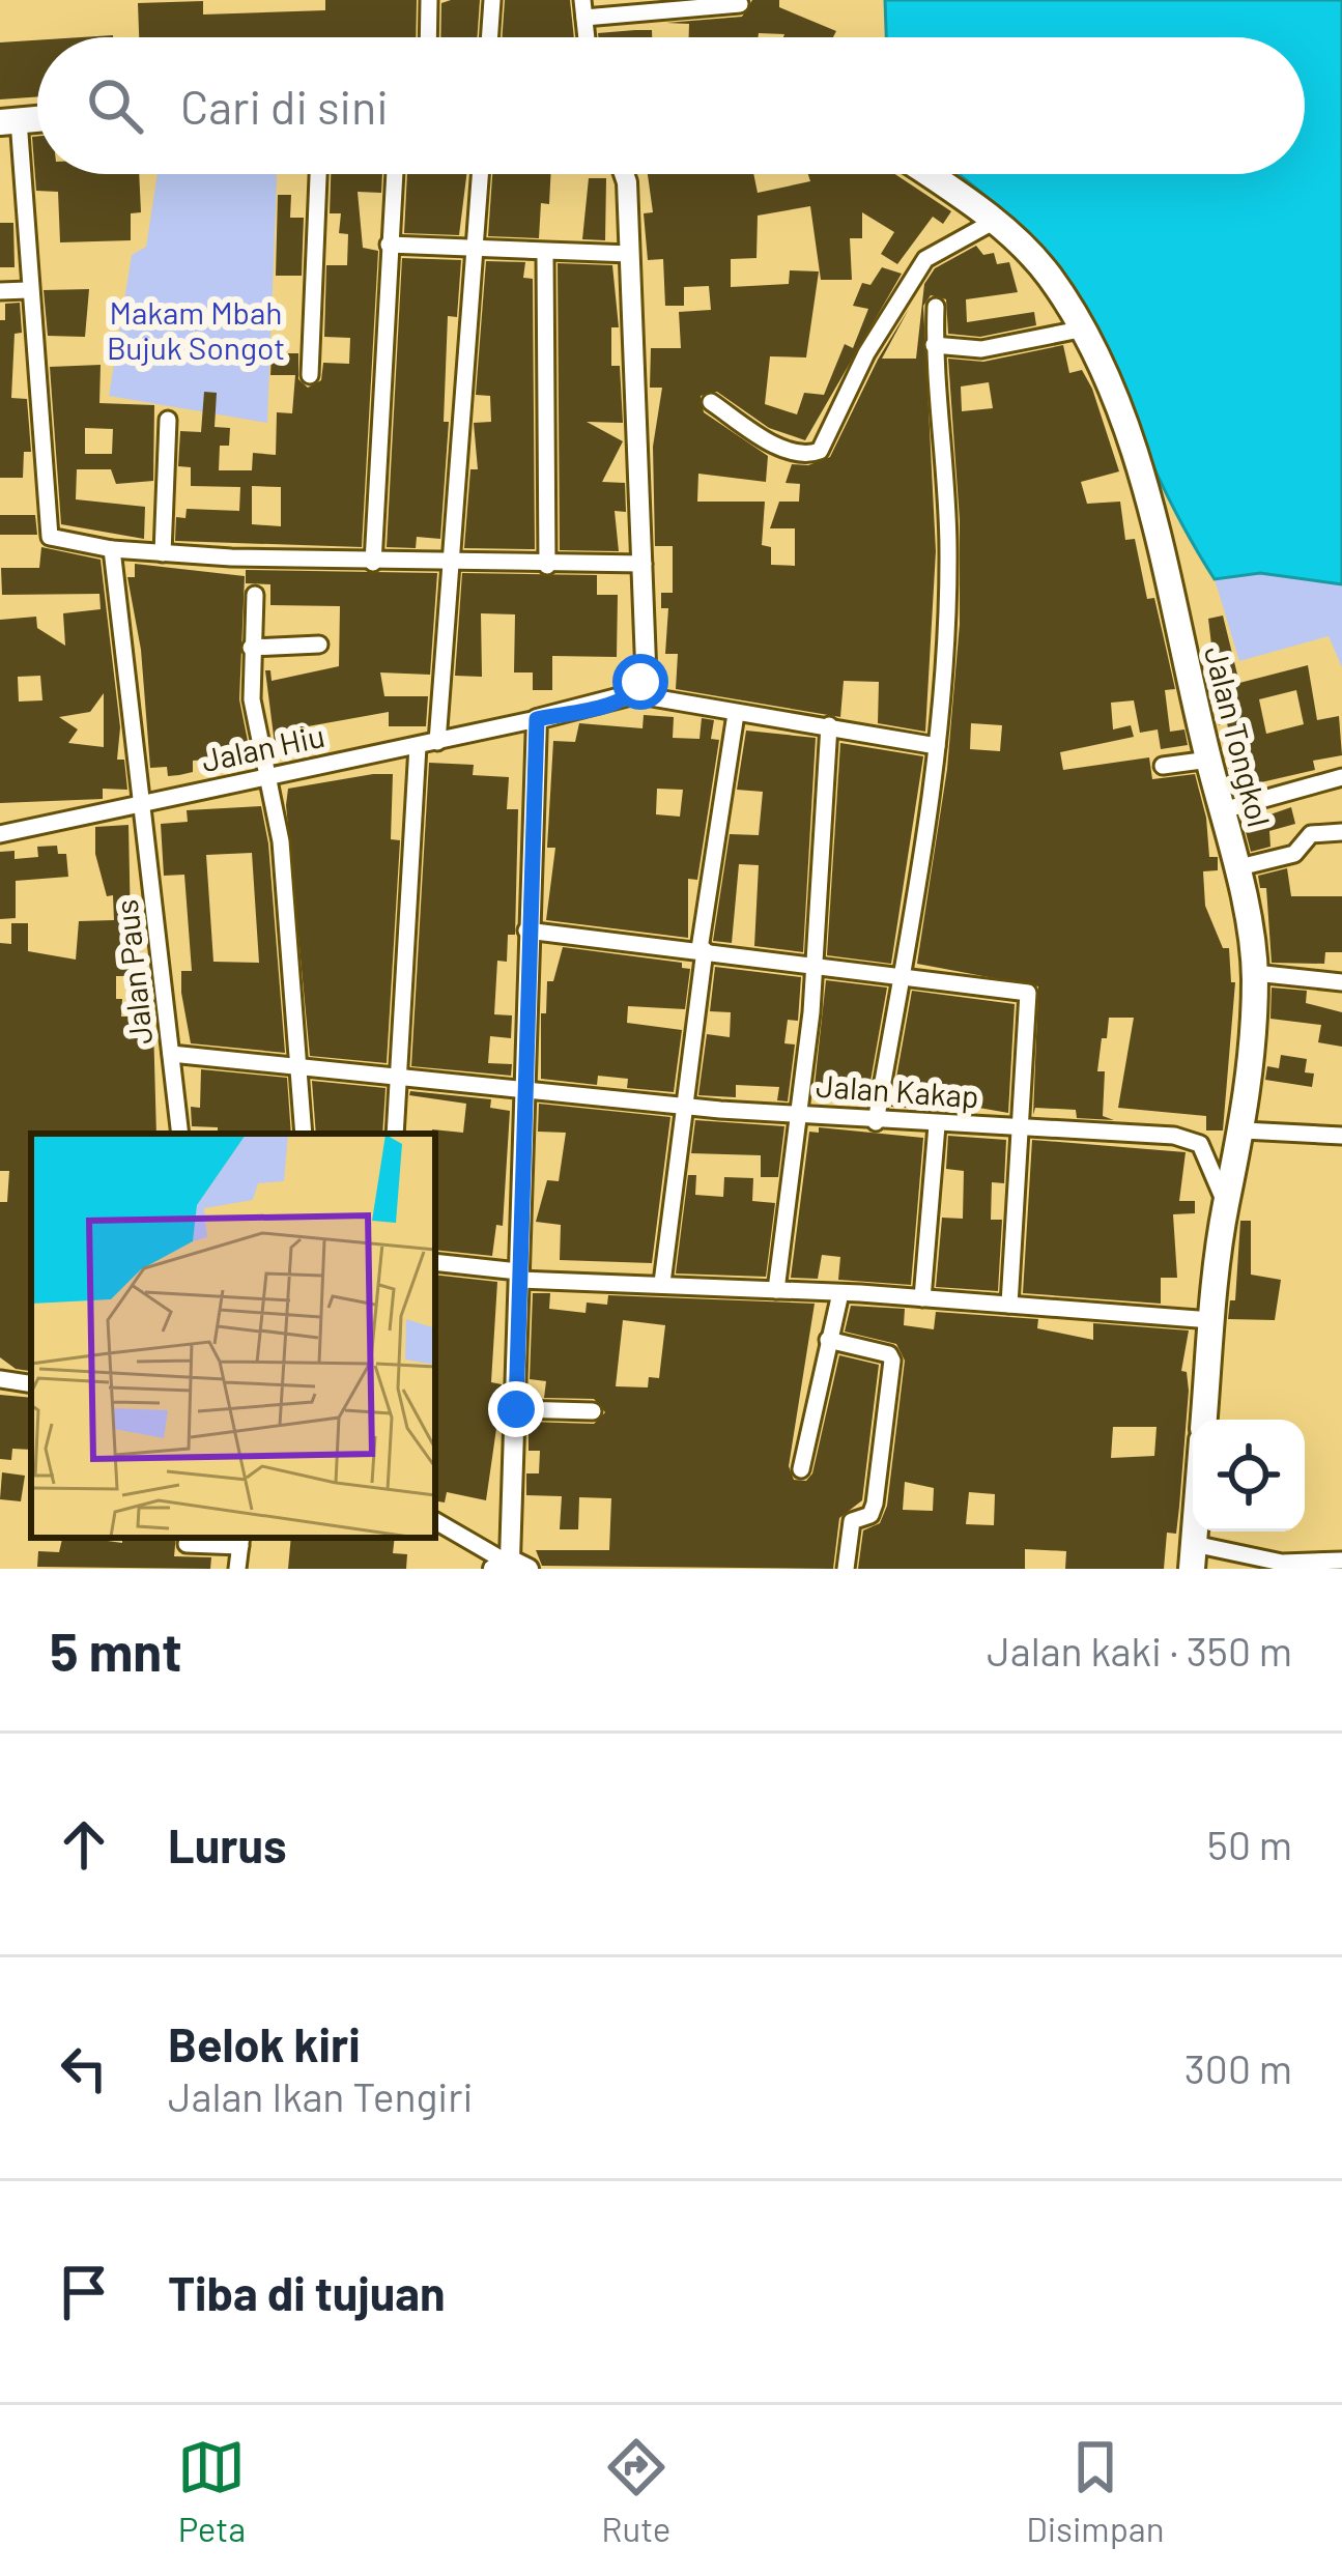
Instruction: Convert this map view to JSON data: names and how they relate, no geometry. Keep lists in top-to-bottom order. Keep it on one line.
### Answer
{"streets":{"highway":["Jalan Tongkol"],"street":["Jalan Hiu","Jalan Paus","Jalan Kakap"]},"crossings":[["Jalan Tongkol","Jalan Kakap"],["Jalan Hiu","Jalan Paus"],["Jalan Paus","Jalan Kakap"]],"parks":["Makam Mbah Bujuk Songot"],"page":{"search":"Cari di sini","heading":["5 mnt","Jalan kaki · 350 m"],"list":[["Lurus","50 m"],["Belok kiri","Jalan Ikan Tengiri","300 m"],"Tiba di tujuan"],"nav":["Peta","Rute","Disimpan"]}}
